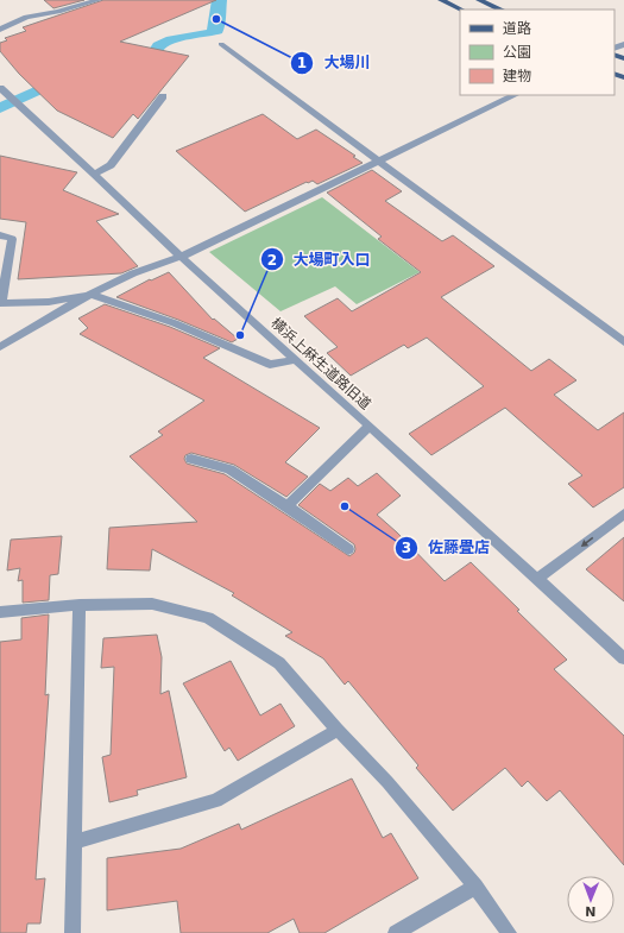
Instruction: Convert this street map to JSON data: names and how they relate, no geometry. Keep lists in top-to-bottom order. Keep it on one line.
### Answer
{"streets":{"street":["横浜上麻生道路旧道"]},"places":["大場川","大場町入口","佐藤畳店"],"legend":["道路","公園","建物"],"north":"bottom"}
